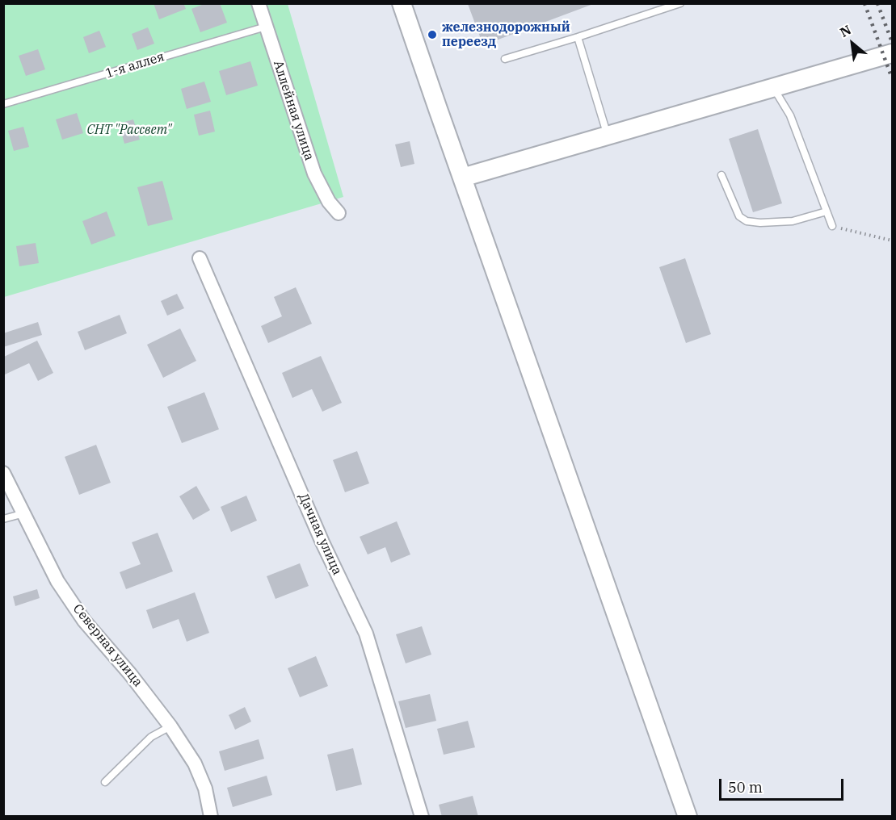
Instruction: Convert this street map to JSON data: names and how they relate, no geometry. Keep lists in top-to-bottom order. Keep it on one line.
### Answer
{"streets":{"street":["Аллейная улица","Дачная улица","Северная улица"],"lane":["1-я аллея"]},"crossings":[["1-я аллея","Аллейная улица"]],"parks":["СНТ \"Рассвет\""],"places":["железнодорожный переезд"],"scale_bar":"50 m","north":"top left"}
